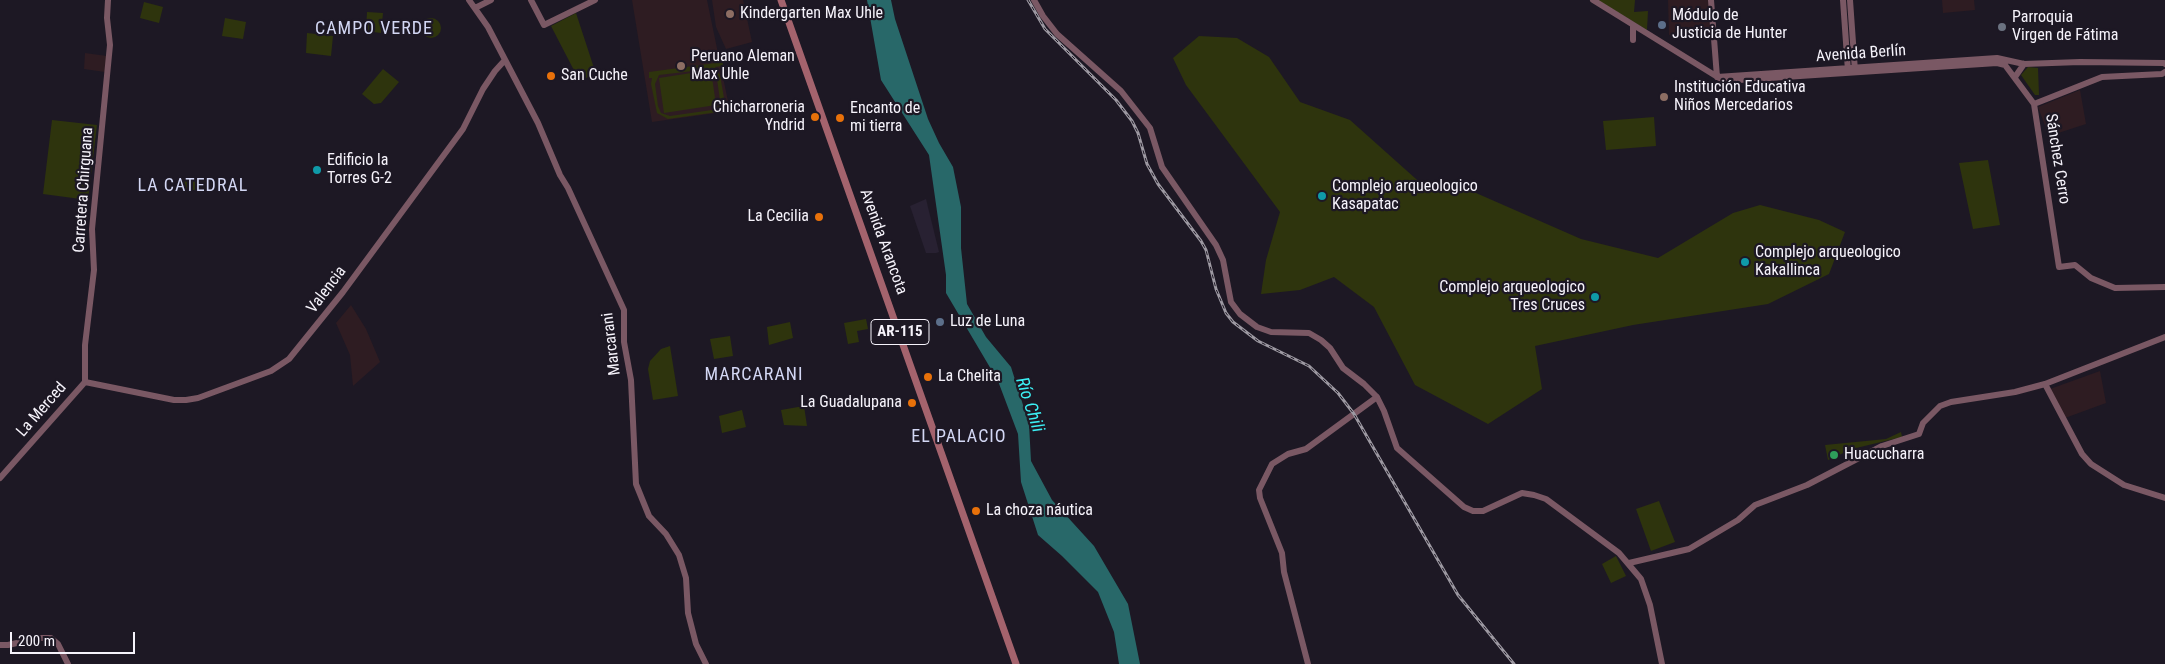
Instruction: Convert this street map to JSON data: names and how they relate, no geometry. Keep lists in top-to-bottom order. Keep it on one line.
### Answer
{"streets":{"main road":["Avenida Arancota","AR-115"],"street":["Avenida Berlín","Sánchez Cerro","Carretera Chirguana","Valencia","Marcarani","La Merced"]},"crossings":[["Avenida Berlín","Sánchez Cerro"],["Carretera Chirguana","Valencia"],["Carretera Chirguana","La Merced"],["Valencia","Marcarani"],["Valencia","La Merced"]],"districts":["CAMPO VERDE","LA CATEDRAL","MARCARANI","EL PALACIO"],"water":["Río Chili"],"places":["Kindergarten Max Uhle","Módulo de Justicia de Hunter","Parroquia Virgen de Fátima","Peruano Aleman Max Uhle","San Cuche","Institución Educativa Niños Mercedarios","Chicharroneria Yndrid","Encanto de mi tierra","Edificio la Torres G-2","Complejo arqueologico Kasapatac","La Cecilia","Complejo arqueologico Kakallinca","Complejo arqueologico Tres Cruces","Luz de Luna","La Chelita","La Guadalupana","Huacucharra","La choza náutica"],"scale_bar":"200 m"}
